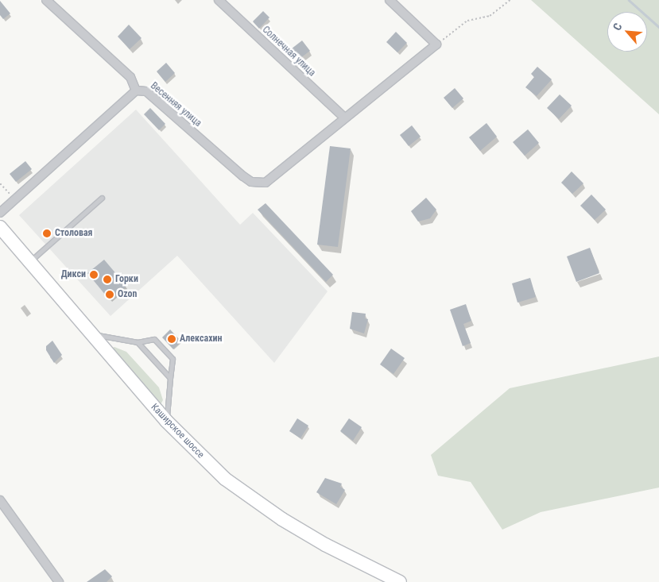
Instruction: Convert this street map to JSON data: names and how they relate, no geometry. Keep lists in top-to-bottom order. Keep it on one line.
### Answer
{"streets":{"main road":["Каширское шоссе"],"street":["Солнечная улица","Весенняя улица"]},"crossings":[["Солнечная улица","Весенняя улица"]],"places":["Столовая","Дикси","Горки","Ozon","Алексахин"],"north":"top left"}
